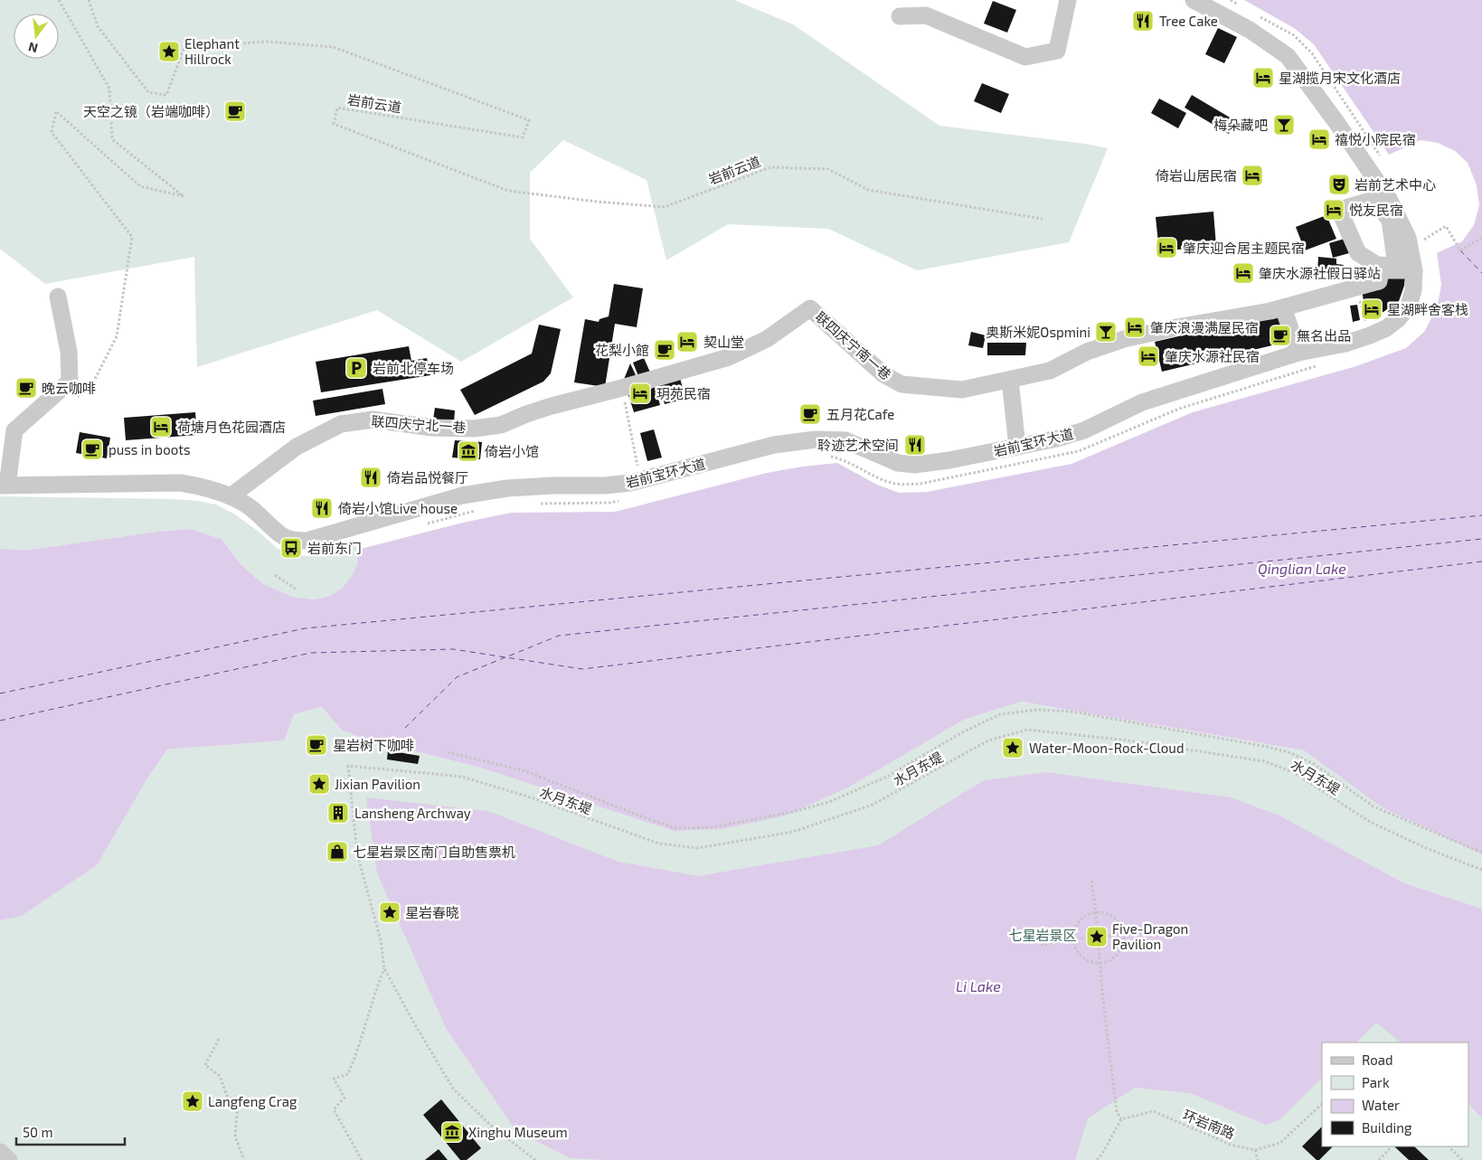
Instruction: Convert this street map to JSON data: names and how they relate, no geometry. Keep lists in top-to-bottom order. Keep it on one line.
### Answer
{"streets":{"street":["联四庆宁南一巷","联四庆宁北一巷","岩前宝环大道"],"path":["岩前云道","水月东堤","环岩南路"]},"crossings":[["联四庆宁南一巷","联四庆宁北一巷"],["联四庆宁南一巷","岩前宝环大道"],["联四庆宁北一巷","岩前宝环大道"]],"water":["Qinglian Lake","Li Lake"],"parks":["七星岩景区"],"places":{"restaurant":["Tree Cake","聆迹艺术空间","倚岩品悦餐厅","倚岩小馆Live house"],"place":["Elephant Hillrock","Water-Moon-Rock-Cloud","Jixian Pavilion","星岩春晓","Five-Dragon Pavilion","Langfeng Crag"],"hotel":["星湖揽月宋文化酒店","禧悦小院民宿","倚岩山居民宿","悦友民宿","肇庆迎合居主题民宿","肇庆水源社假日驿站","星湖畔舍客栈","肇庆浪漫满屋民宿","契山堂","肇庆水源社民宿","玥苑民宿","荷塘月色花园酒店"],"cafe":["天空之镜（岩端咖啡）","無名出品","花梨小館","晚云咖啡","五月花Cafe","puss in boots","星岩树下咖啡"],"bar":["梅朵藏吧","奥斯米妮Ospmini"],"theatre":["岩前艺术中心"],"parking":["岩前北停车场"],"museum":["倚岩小馆","Xinghu Museum"],"bus stop":["岩前东门"],"building":["Lansheng Archway"],"shop":["七星岩景区南门自助售票机"]},"legend":["Road","Park","Water","Building"],"scale_bar":"50 m","north":"bottom"}
